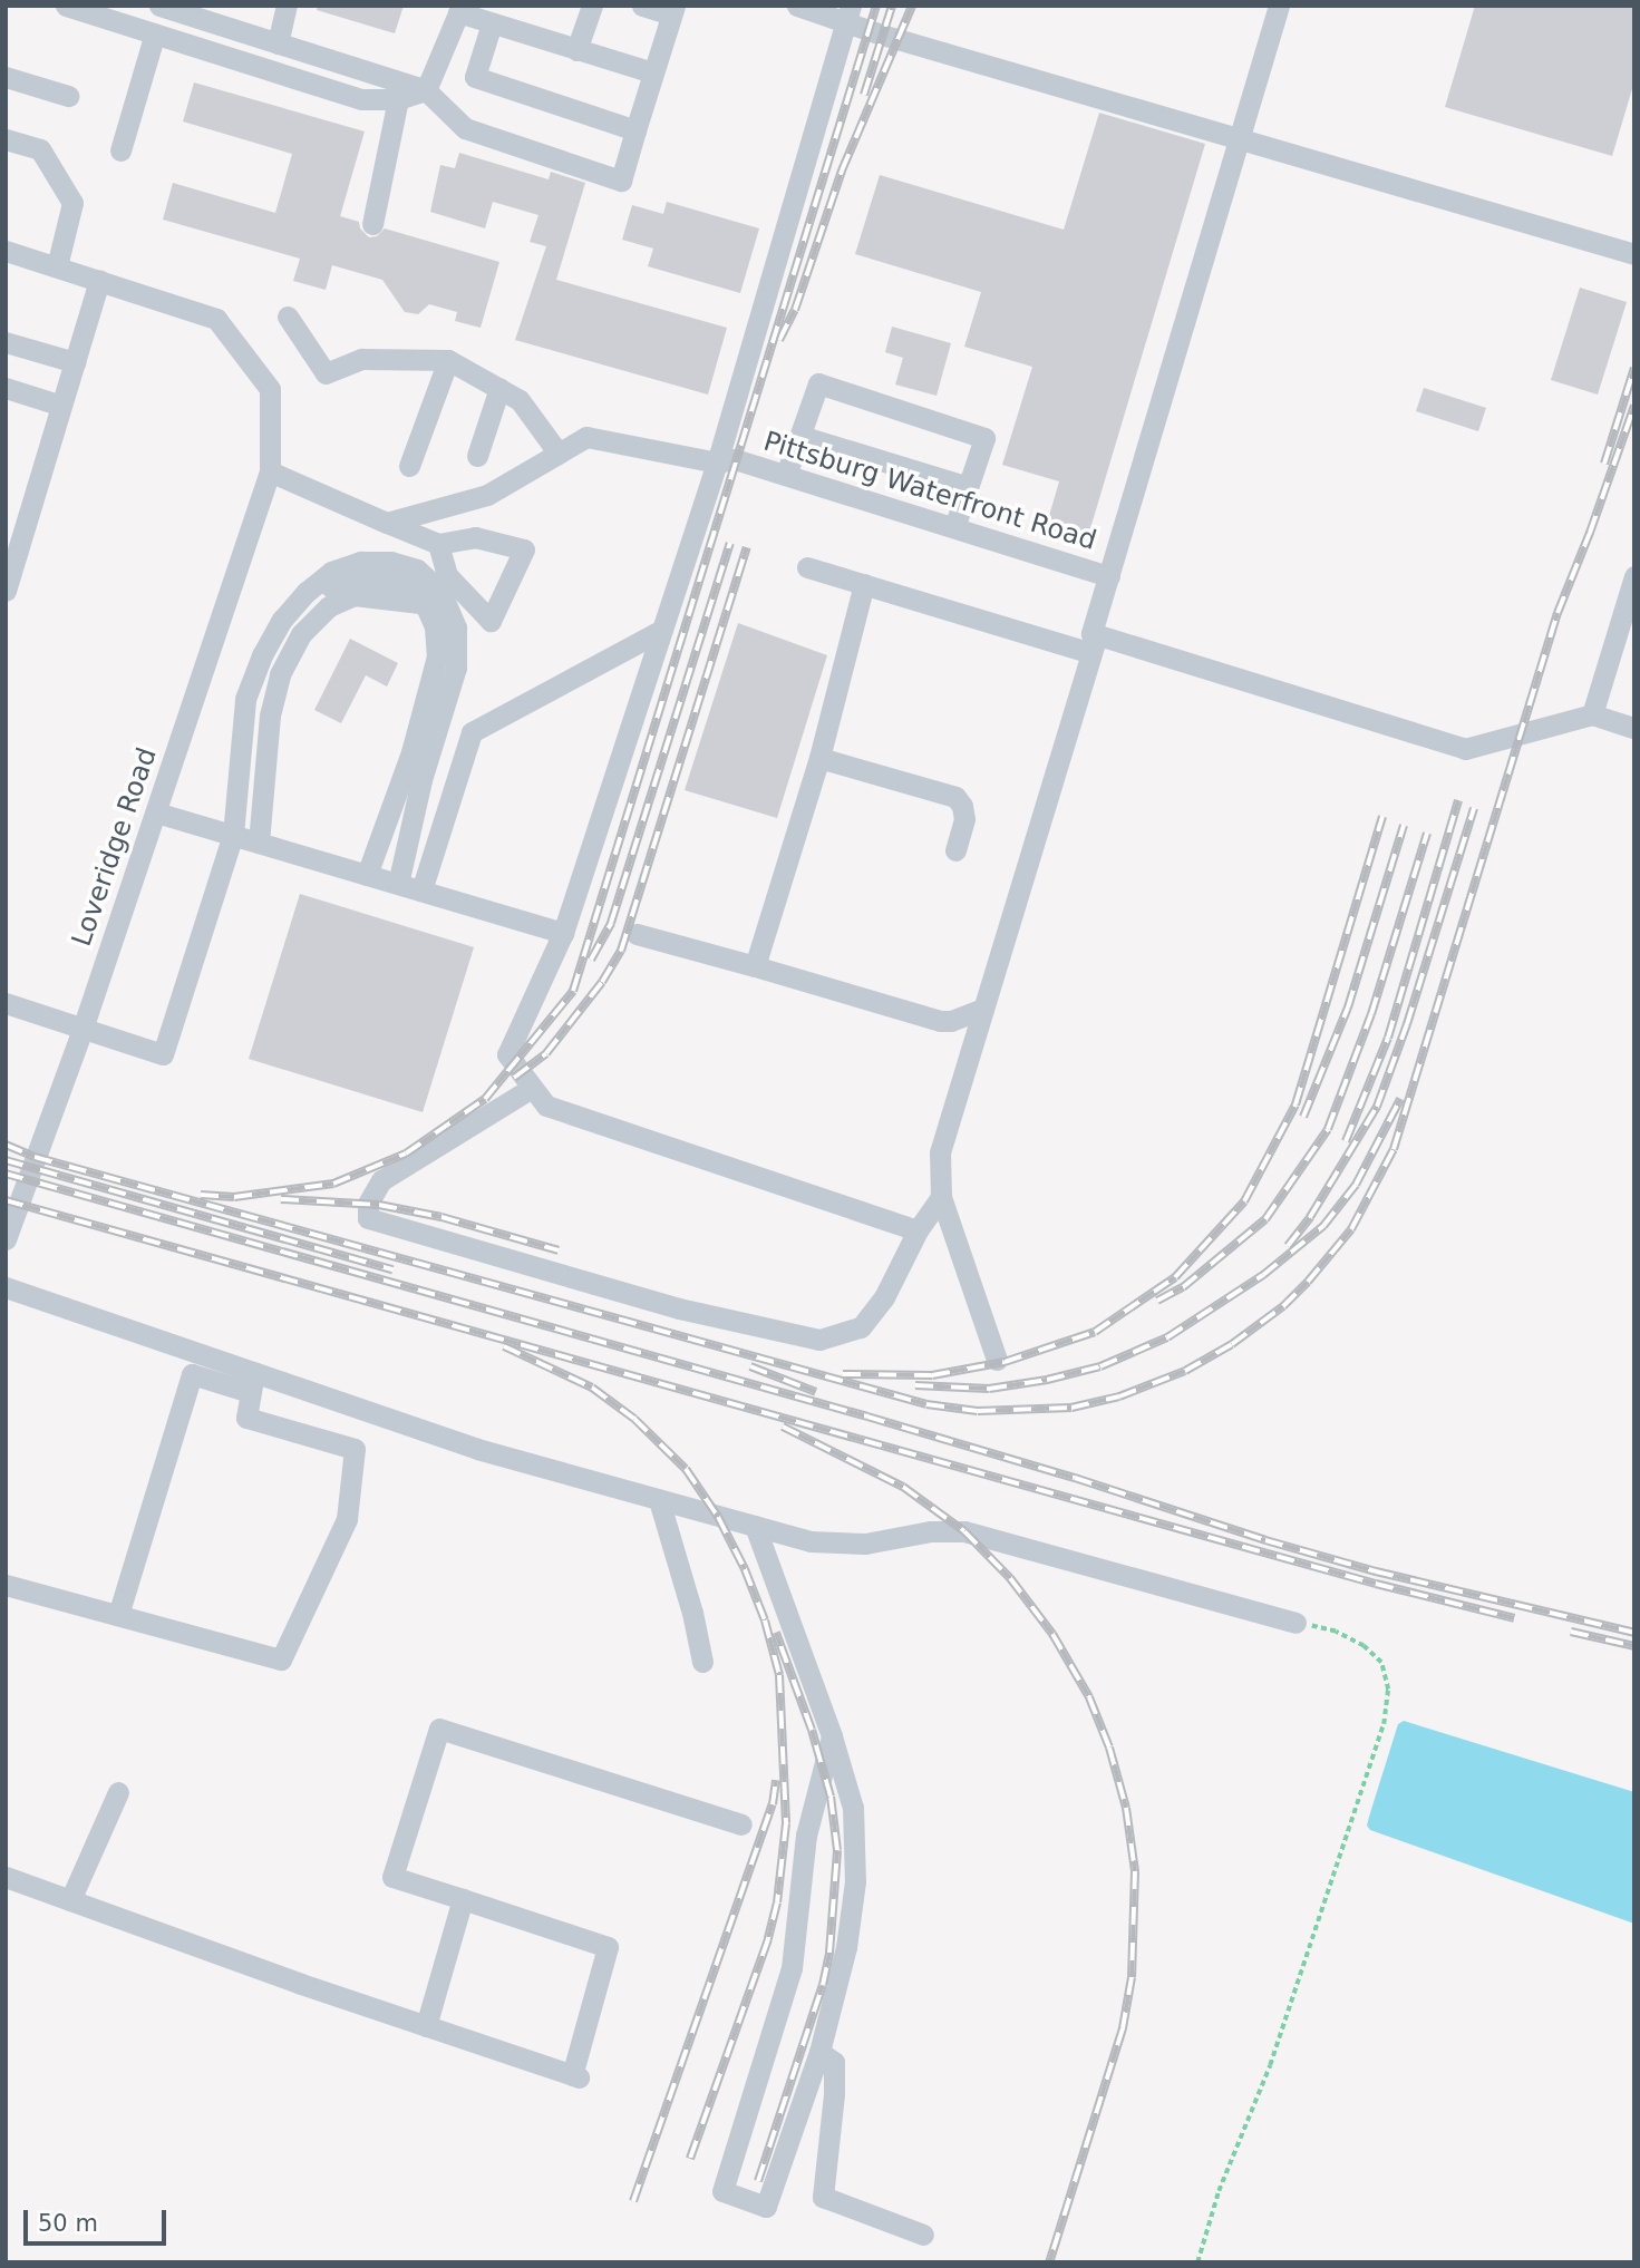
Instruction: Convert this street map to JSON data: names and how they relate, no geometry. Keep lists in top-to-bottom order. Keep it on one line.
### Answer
{"streets":{"street":["Pittsburg Waterfront Road","Loveridge Road"]},"scale_bar":"50 m"}
